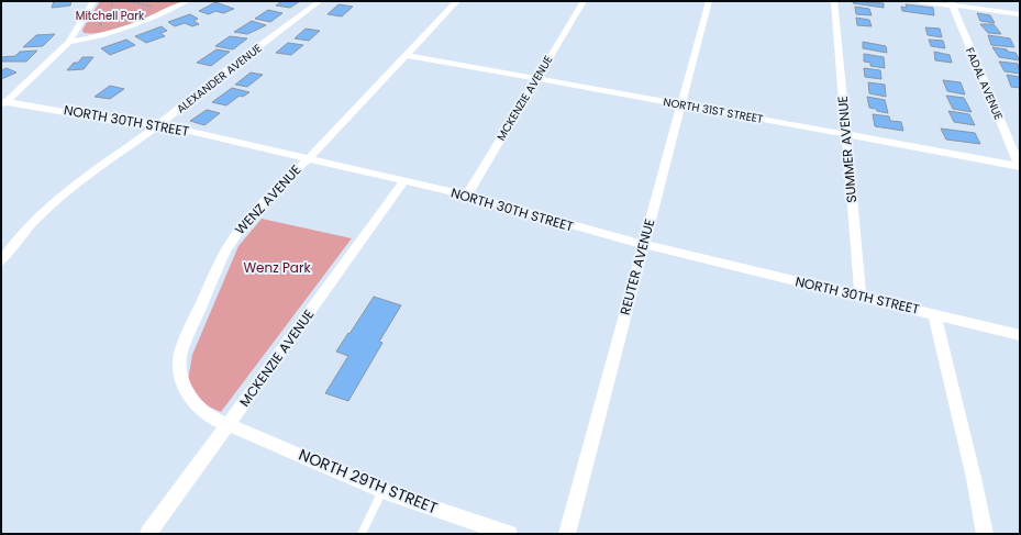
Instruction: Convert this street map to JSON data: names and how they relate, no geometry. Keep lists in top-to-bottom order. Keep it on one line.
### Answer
{"streets":{"street":["ALEXANDER AVENUE","FADAL AVENUE","MCKENZIE AVENUE","NORTH 31ST STREET","NORTH 30TH STREET","SUMMER AVENUE","WENZ AVENUE","REUTER AVENUE","NORTH 29TH STREET"]},"crossings":[["ALEXANDER AVENUE","NORTH 30TH STREET"],["FADAL AVENUE","NORTH 31ST STREET"],["MCKENZIE AVENUE","NORTH 31ST STREET"],["MCKENZIE AVENUE","NORTH 30TH STREET"],["MCKENZIE AVENUE","WENZ AVENUE"],["MCKENZIE AVENUE","NORTH 29TH STREET"],["NORTH 31ST STREET","SUMMER AVENUE"],["NORTH 31ST STREET","WENZ AVENUE"],["NORTH 31ST STREET","REUTER AVENUE"],["NORTH 30TH STREET","SUMMER AVENUE"],["NORTH 30TH STREET","WENZ AVENUE"],["NORTH 30TH STREET","REUTER AVENUE"],["WENZ AVENUE","NORTH 29TH STREET"]],"parks":["Mitchell Park","Wenz Park"]}
